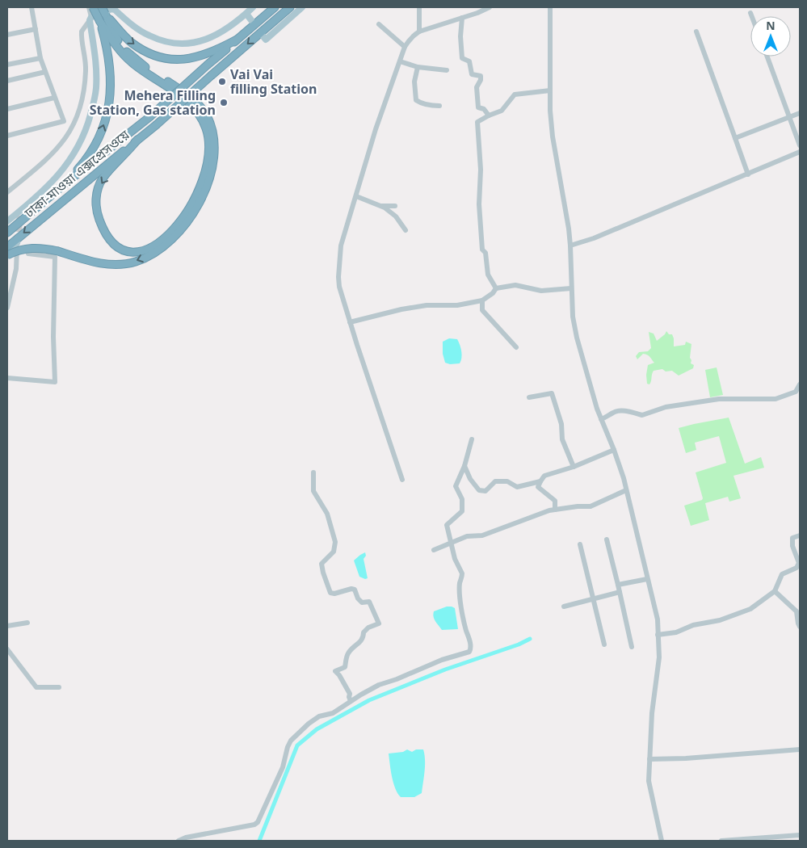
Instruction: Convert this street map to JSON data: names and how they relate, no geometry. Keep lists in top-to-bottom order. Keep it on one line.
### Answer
{"streets":{"highway":["ঢাকা-মাওয়া এক্সপ্রেসওয়ে"]},"places":["Vai Vai filling Station","Mehera Filling Station, Gas station"],"north":"top"}
